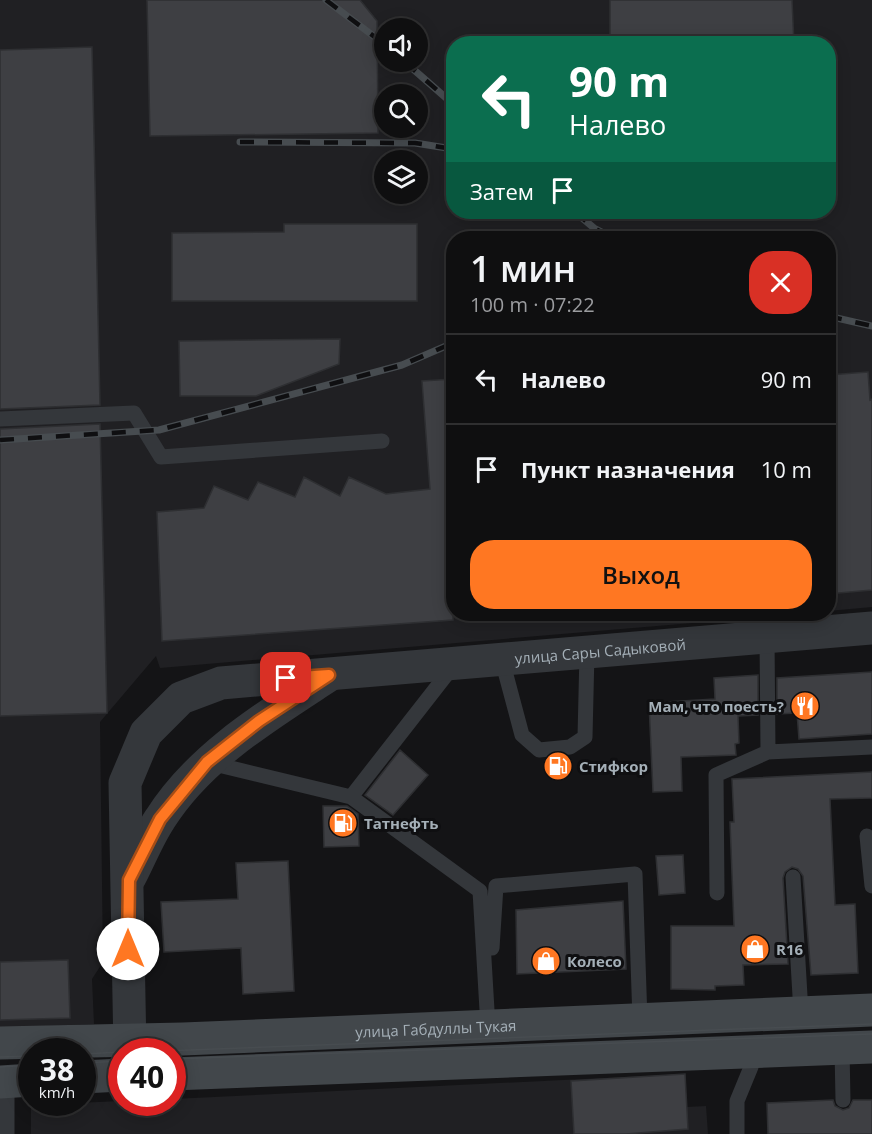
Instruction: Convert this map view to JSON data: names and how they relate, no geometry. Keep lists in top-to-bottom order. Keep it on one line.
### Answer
{"streets":{"main road":["улица Габдуллы Тукая"],"street":["улица Сары Садыковой"]},"places":{"restaurant":["Мам, что поесть?"],"fuel station":["Стифкор","Татнефть"],"shop":["R16","Колесо"]},"page":{"turn":["90 m","Налево"],"then":"Затем","heading":["1 мин","100 m · 07:22"],"list":[{"name":"Налево","value":"90 m"},{"name":"Пункт назначения","value":"10 m"}],"buttons":"Выход","speed":"38 km/h","limit":"40"}}
